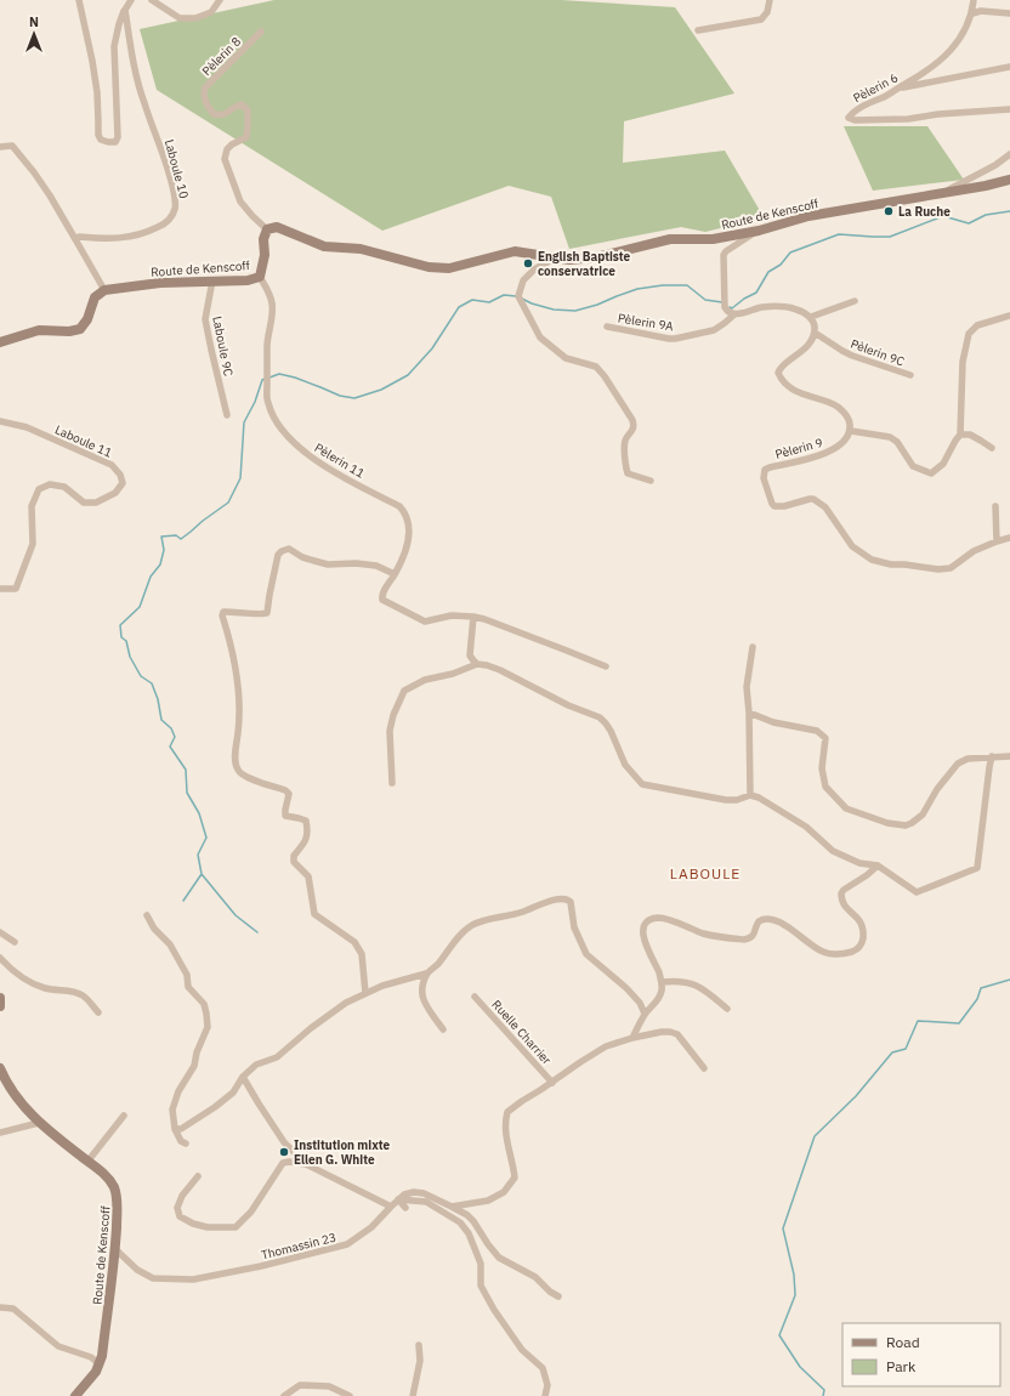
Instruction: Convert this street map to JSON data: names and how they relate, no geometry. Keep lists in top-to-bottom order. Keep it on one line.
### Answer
{"streets":{"main road":["Route de Kenscoff"],"street":["Pèlerin 8","Pèlerin 6","Laboule 10","Pèlerin 9A","Laboule 9C","Pèlerin 9C","Laboule 11","Pèlerin 9","Pèlerin 11","Ruelle Charrier","Thomassin 23"]},"crossings":[["Pèlerin 8","Route de Kenscoff"],["Route de Kenscoff","Laboule 9C"],["Route de Kenscoff","Pèlerin 11"],["Route de Kenscoff","Thomassin 23"]],"districts":["LABOULE"],"places":["La Ruche","English Baptiste conservatrice","Institution mixte Ellen G. White"],"legend":["Road","Park"],"north":"top"}
